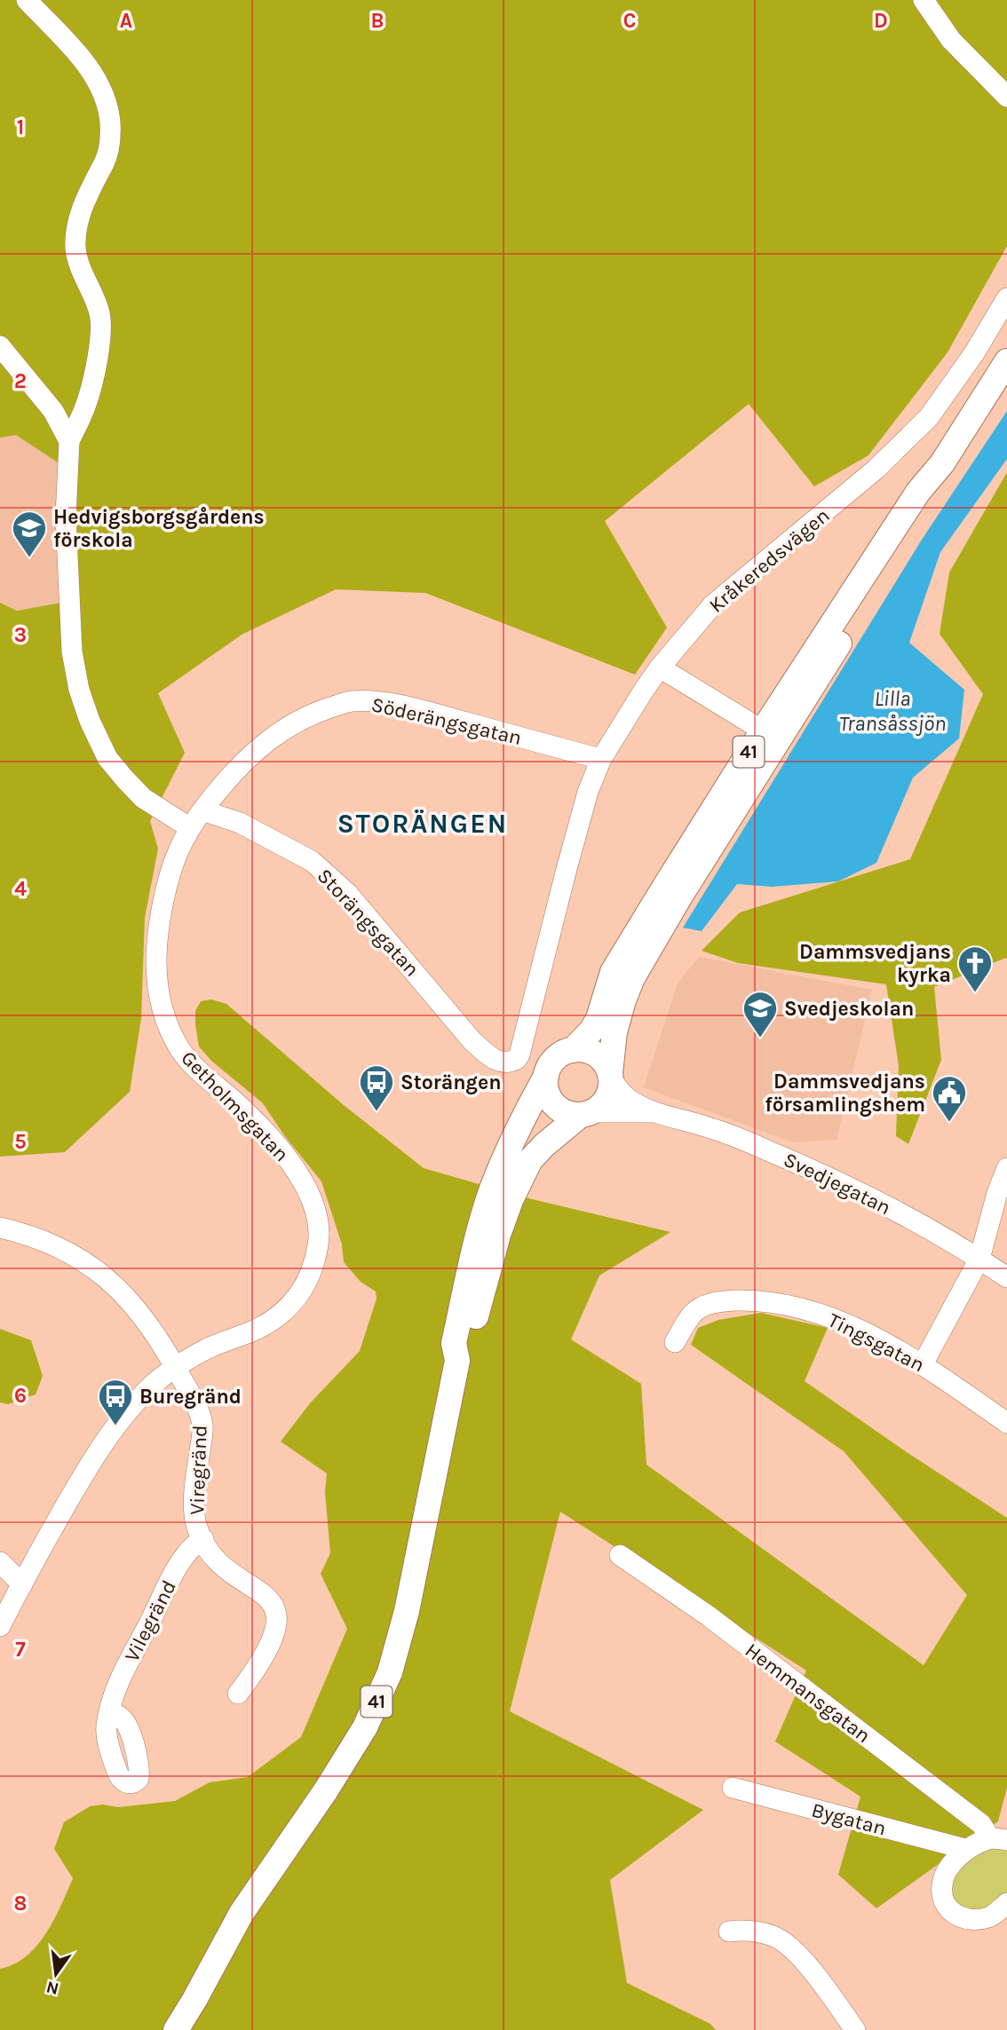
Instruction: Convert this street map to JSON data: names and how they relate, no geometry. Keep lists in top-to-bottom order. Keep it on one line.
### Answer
{"streets":{"main road":["41"],"street":["Kråkeredsvägen","Söderängsgatan","Storängsgatan","Getholmsgatan","Svedjegatan","Tingsgatan","Viregränd","Vilegränd","Hemmansgatan","Bygatan"]},"crossings":[["Kråkeredsvägen","Söderängsgatan"],["Kråkeredsvägen","Storängsgatan"],["Söderängsgatan","Storängsgatan"],["Söderängsgatan","Getholmsgatan"],["41","Svedjegatan"],["Getholmsgatan","Viregränd"],["Viregränd","Vilegränd"]],"districts":["STORÄNGEN"],"water":["Lilla Transåssjön"],"places":{"school or university":["Hedvigsborgsgårdens förskola","Svedjeskolan"],"church":["Dammsvedjans kyrka"],"bus stop":["Storängen","Buregränd"],"public building":["Dammsvedjans församlingshem"]},"north":"bottom","grid":{"columns":["A","B","C","D"],"rows":["1","2","3","4","5","6","7","8"]}}
